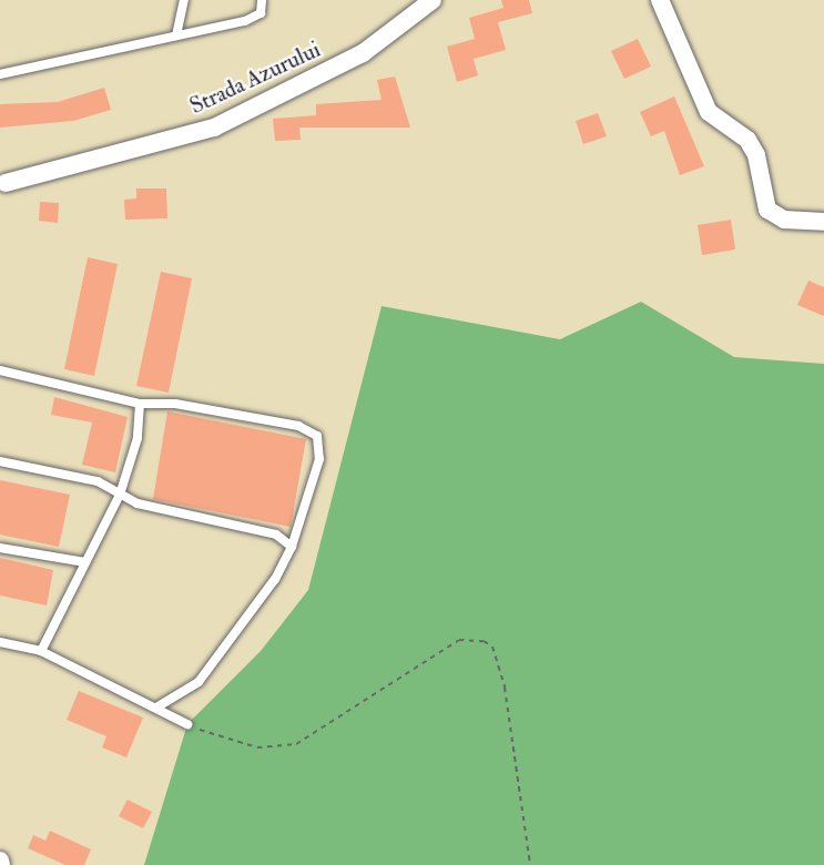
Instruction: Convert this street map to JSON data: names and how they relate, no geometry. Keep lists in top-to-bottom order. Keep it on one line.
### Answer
{"streets":{"street":["Strada Azurului"]}}
